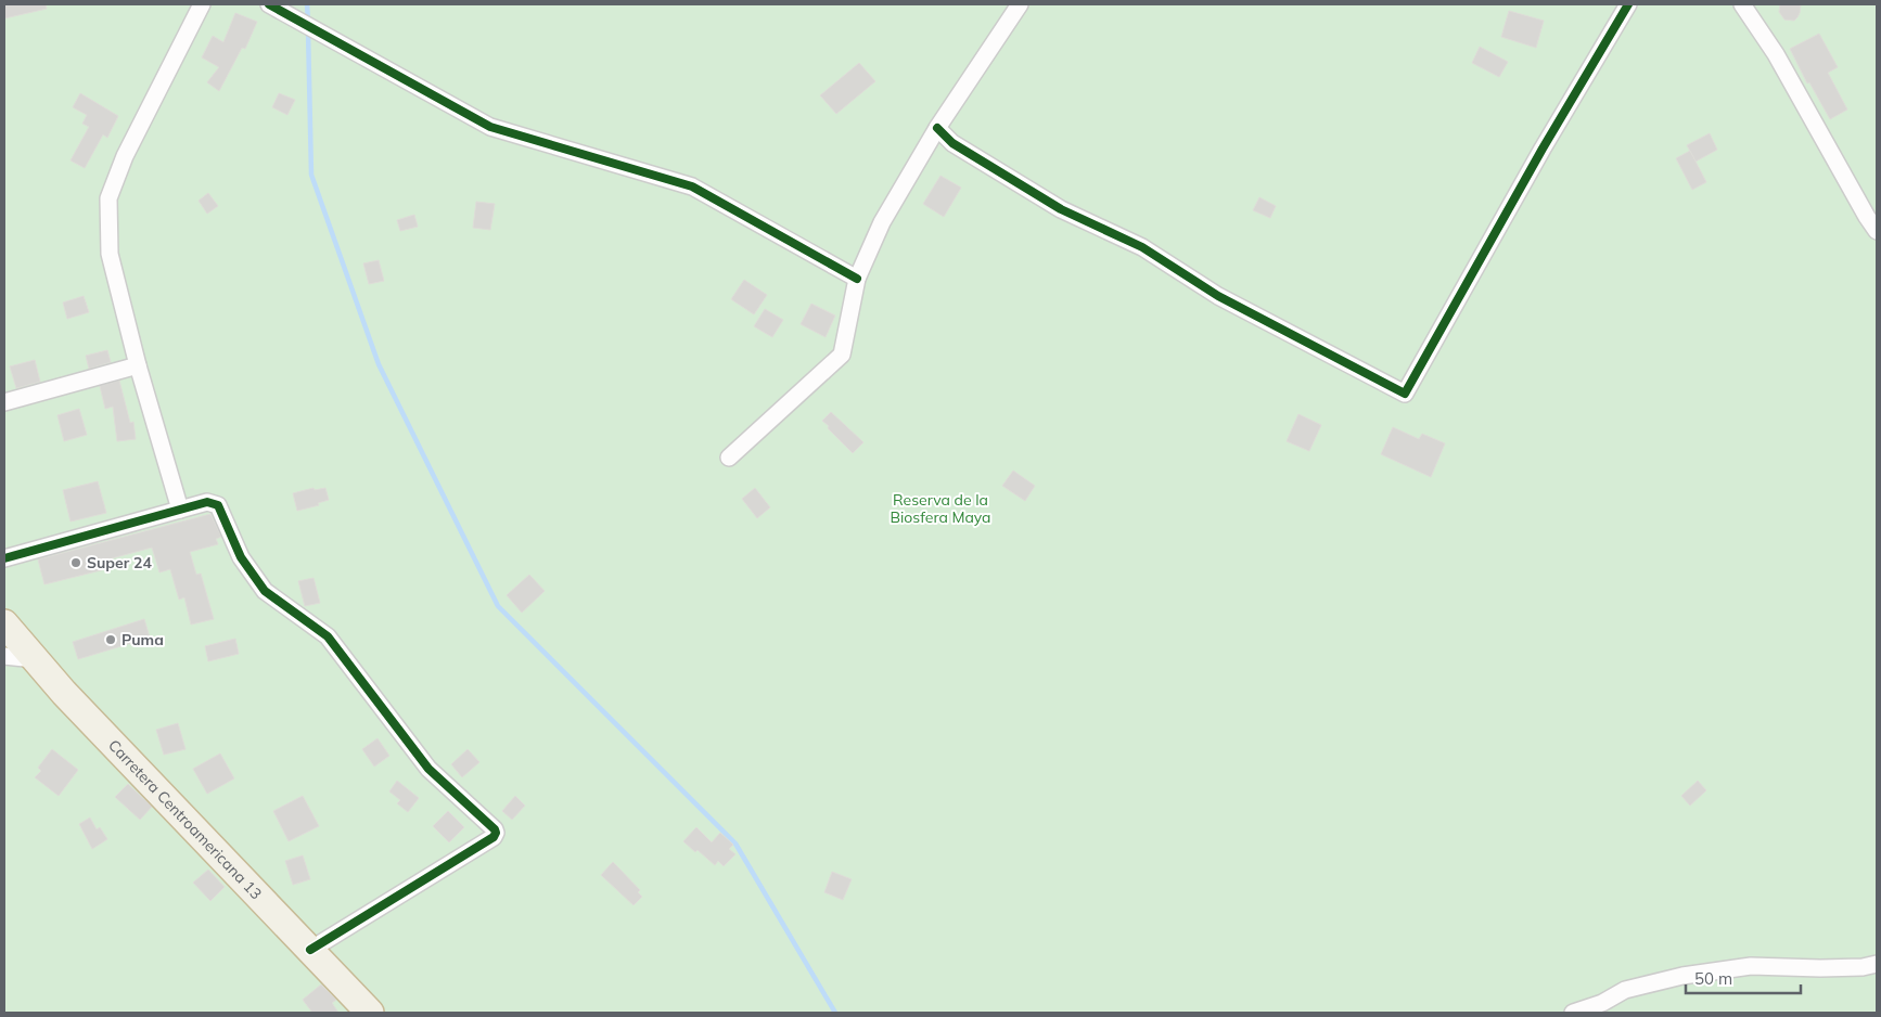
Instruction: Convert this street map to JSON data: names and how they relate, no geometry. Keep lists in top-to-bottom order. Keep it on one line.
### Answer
{"streets":{"highway":["Carretera Centroamericana 13"]},"parks":["Reserva de la Biosfera Maya"],"places":["Super 24","Puma"],"scale_bar":"50 m"}
